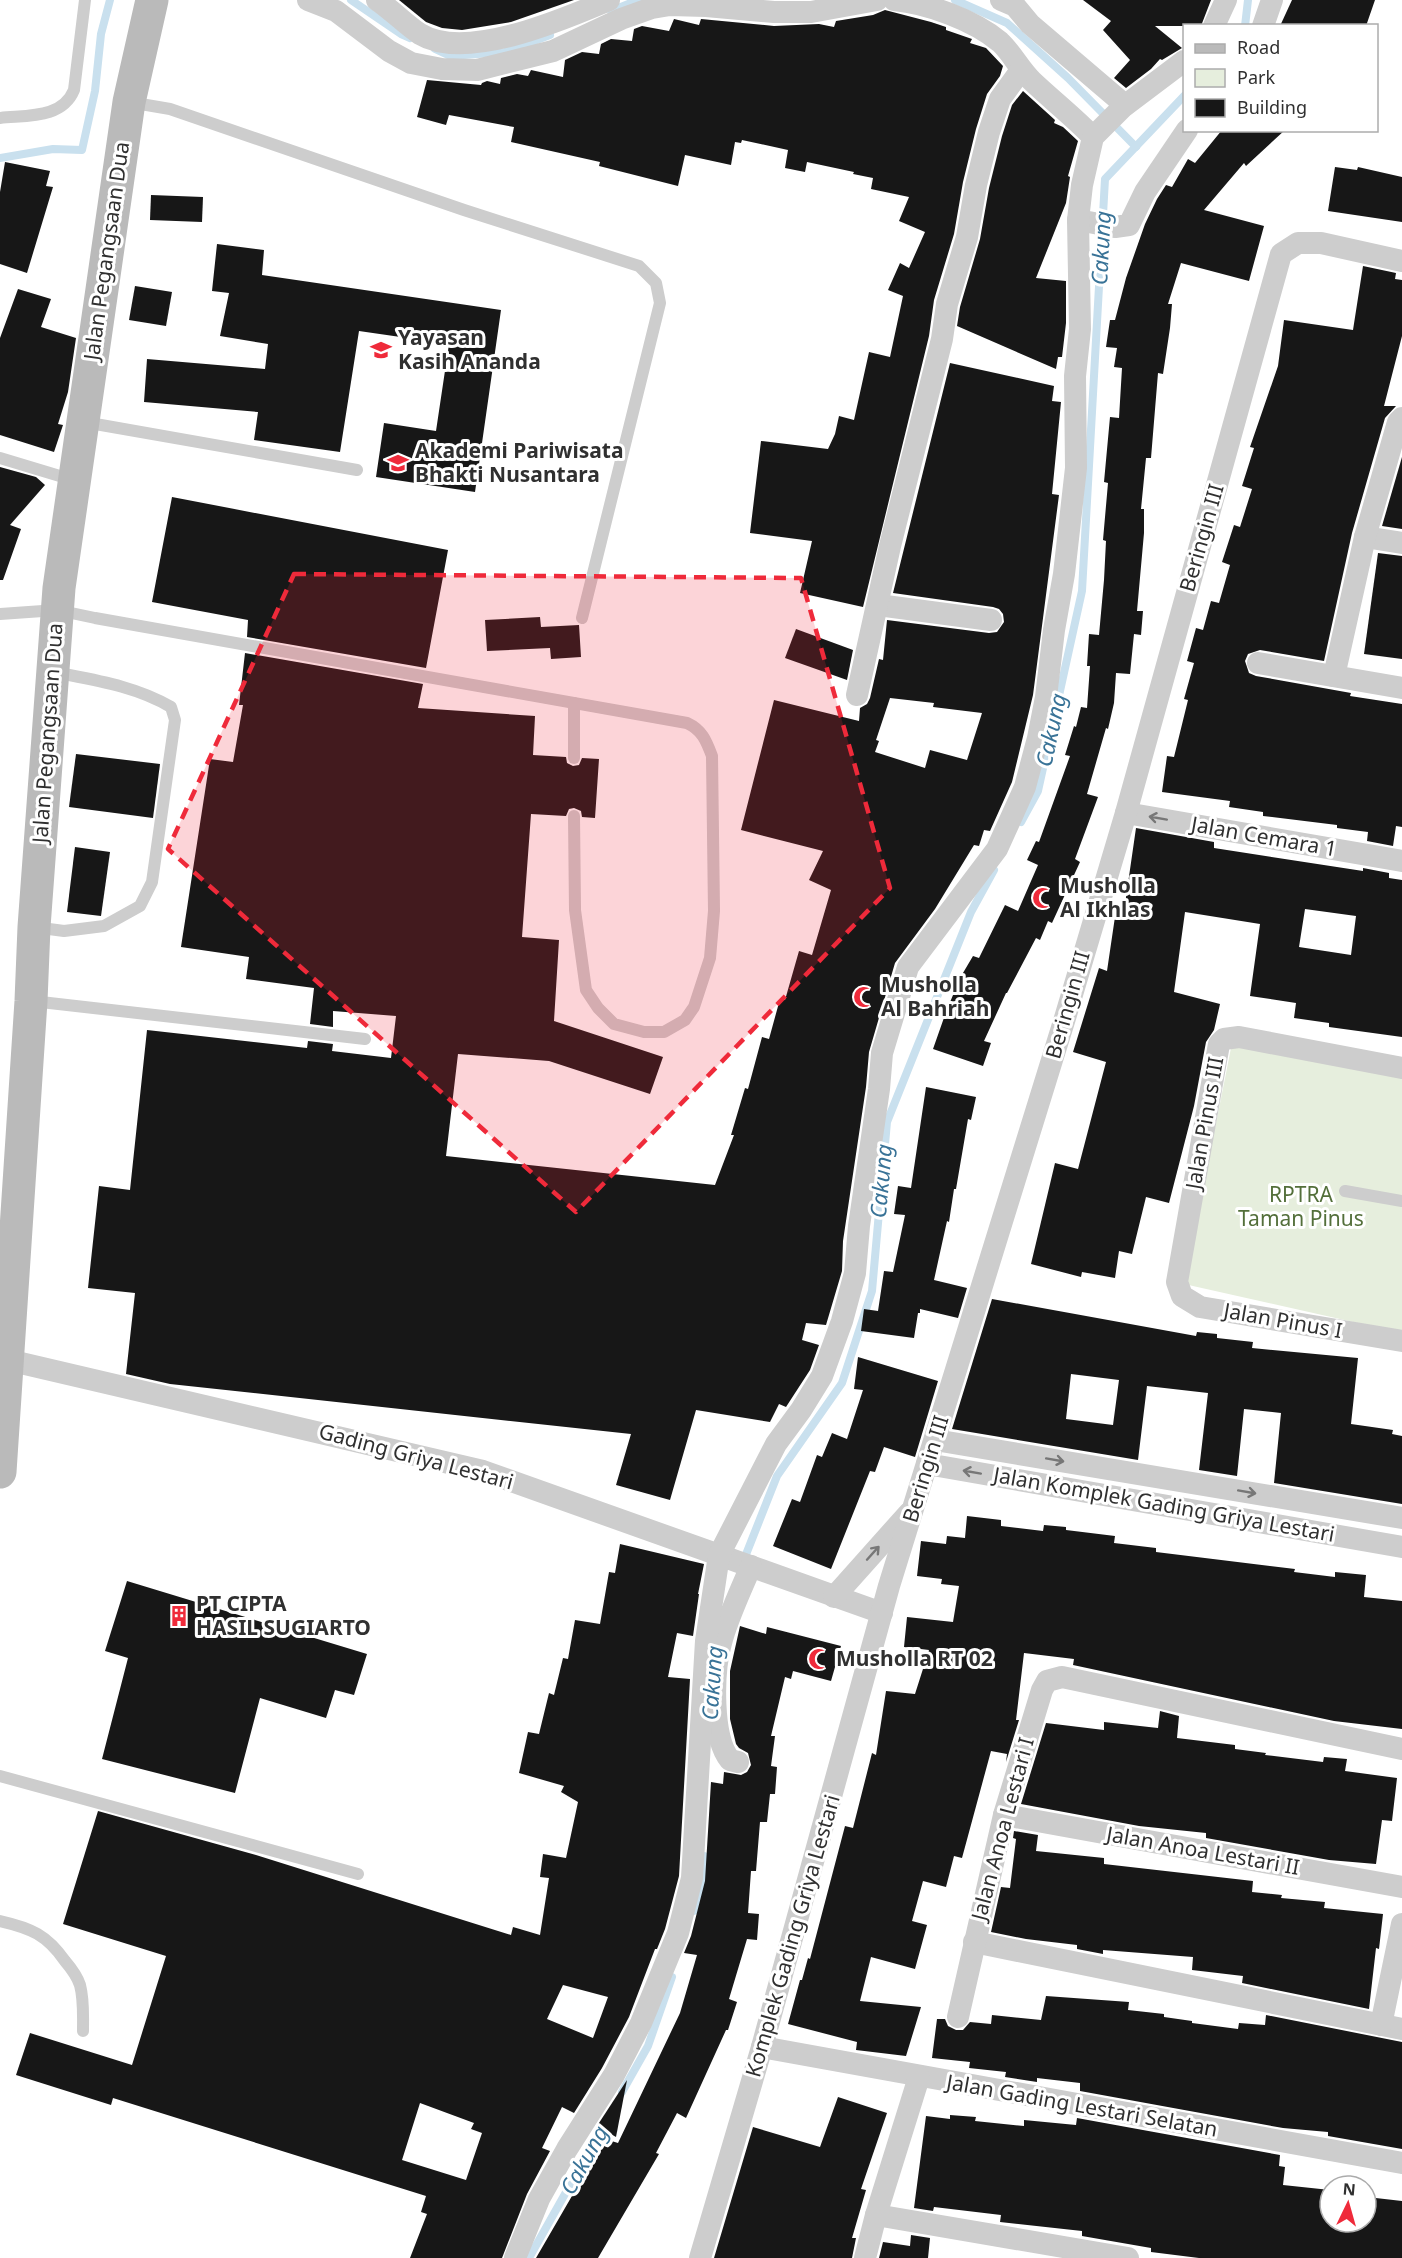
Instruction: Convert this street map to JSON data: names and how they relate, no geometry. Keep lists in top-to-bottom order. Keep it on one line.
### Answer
{"streets":{"main road":["Jalan Pegangsaan Dua"],"street":["Beringin III","Jalan Cemara 1","Jalan Pinus III","Jalan Pinus I","Gading Griya Lestari","Jalan Komplek Gading Griya Lestari","Jalan Anoa Lestari I","Jalan Anoa Lestari II","Komplek Gading Griya Lestari","Jalan Gading Lestari Selatan"]},"crossings":[["Jalan Pegangsaan Dua","Gading Griya Lestari"],["Beringin III","Jalan Cemara 1"],["Beringin III","Gading Griya Lestari"],["Beringin III","Jalan Komplek Gading Griya Lestari"],["Beringin III","Komplek Gading Griya Lestari"],["Jalan Pinus III","Jalan Pinus I"],["Gading Griya Lestari","Komplek Gading Griya Lestari"],["Jalan Anoa Lestari I","Jalan Anoa Lestari II"],["Komplek Gading Griya Lestari","Jalan Gading Lestari Selatan"]],"water":["Cakung"],"parks":["RPTRA Taman Pinus"],"places":{"school or university":["Yayasan Kasih Ananda","Akademi Pariwisata Bhakti Nusantara"],"mosque":["Musholla Al Ikhlas","Musholla Al Bahriah","Musholla RT 02"],"building":["PT CIPTA HASIL SUGIARTO"]},"legend":["Road","Park","Building"],"north":"top"}
